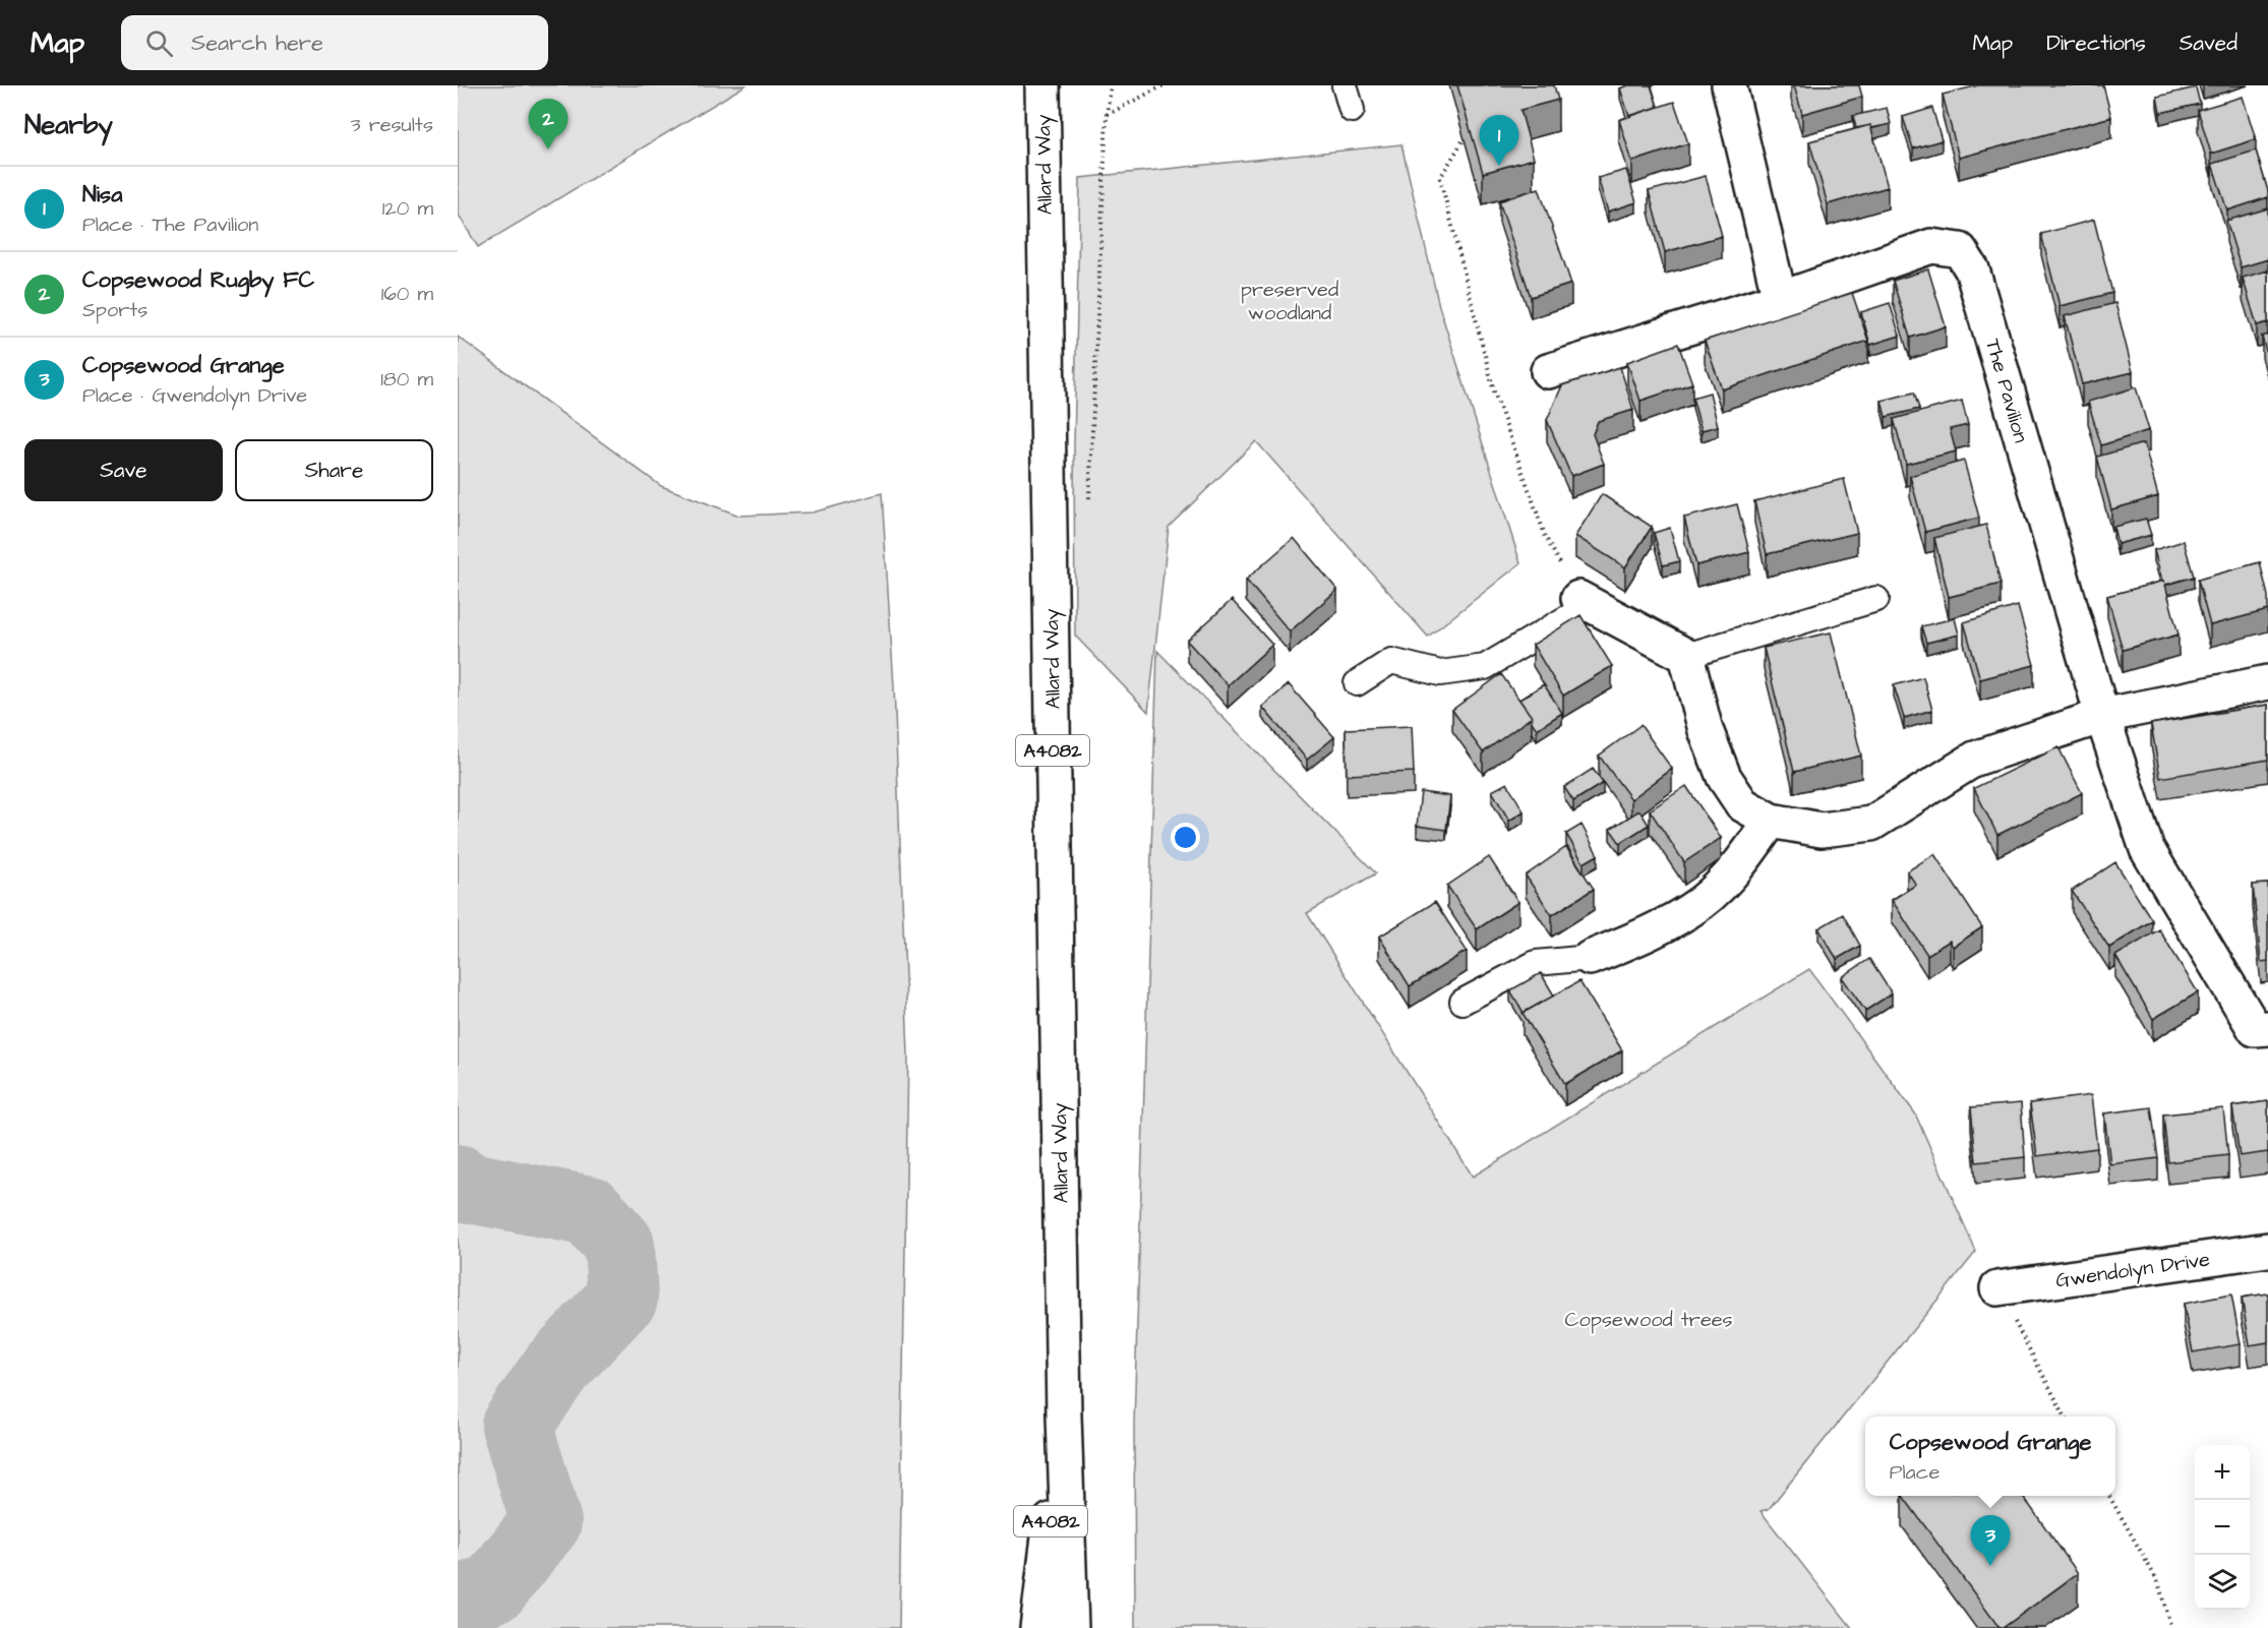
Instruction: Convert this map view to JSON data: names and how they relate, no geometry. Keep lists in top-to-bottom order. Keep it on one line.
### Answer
{"streets":{"street":["Allard Way","The Pavilion","A4082","Gwendolyn Drive"]},"parks":["preserved woodland","Copsewood trees"],"page":{"header":"Map","search":"Search here","nav":["Map","Directions","Saved"],"heading":["Nearby","3 results"],"pins":["2","1","3"],"list":[{"mark":"1","name":"Nisa","note":"Place · The Pavilion","value":"120 m"},{"mark":"2","name":"Copsewood Rugby FC","note":"Sports","value":"160 m"},{"mark":"3","name":"Copsewood Grange","note":"Place · Gwendolyn Drive","value":"180 m"}],"buttons":["Save","Share"],"popup":["Copsewood Grange","Place"],"map_buttons":["+","−"]}}
